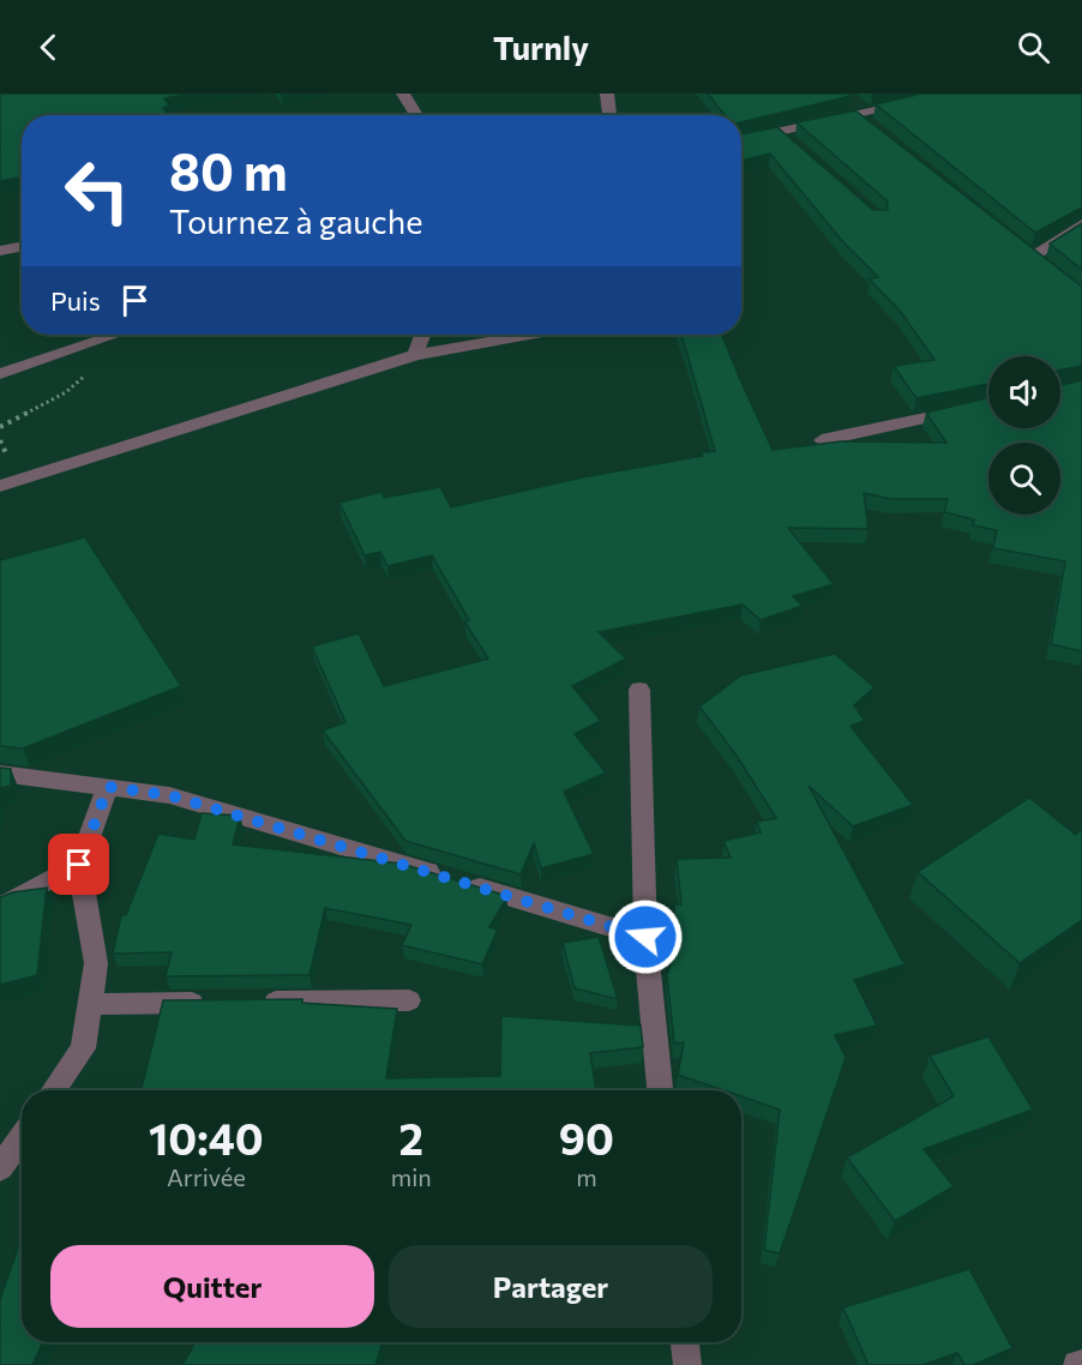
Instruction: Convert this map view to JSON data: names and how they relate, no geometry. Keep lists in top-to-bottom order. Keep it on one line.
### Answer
{"page":{"header":"Turnly","turn":["80 m","Tournez à gauche"],"then":"Puis","eta":["10:40","Arrivée","2","min","90","m"],"buttons":["Quitter","Partager"]}}
